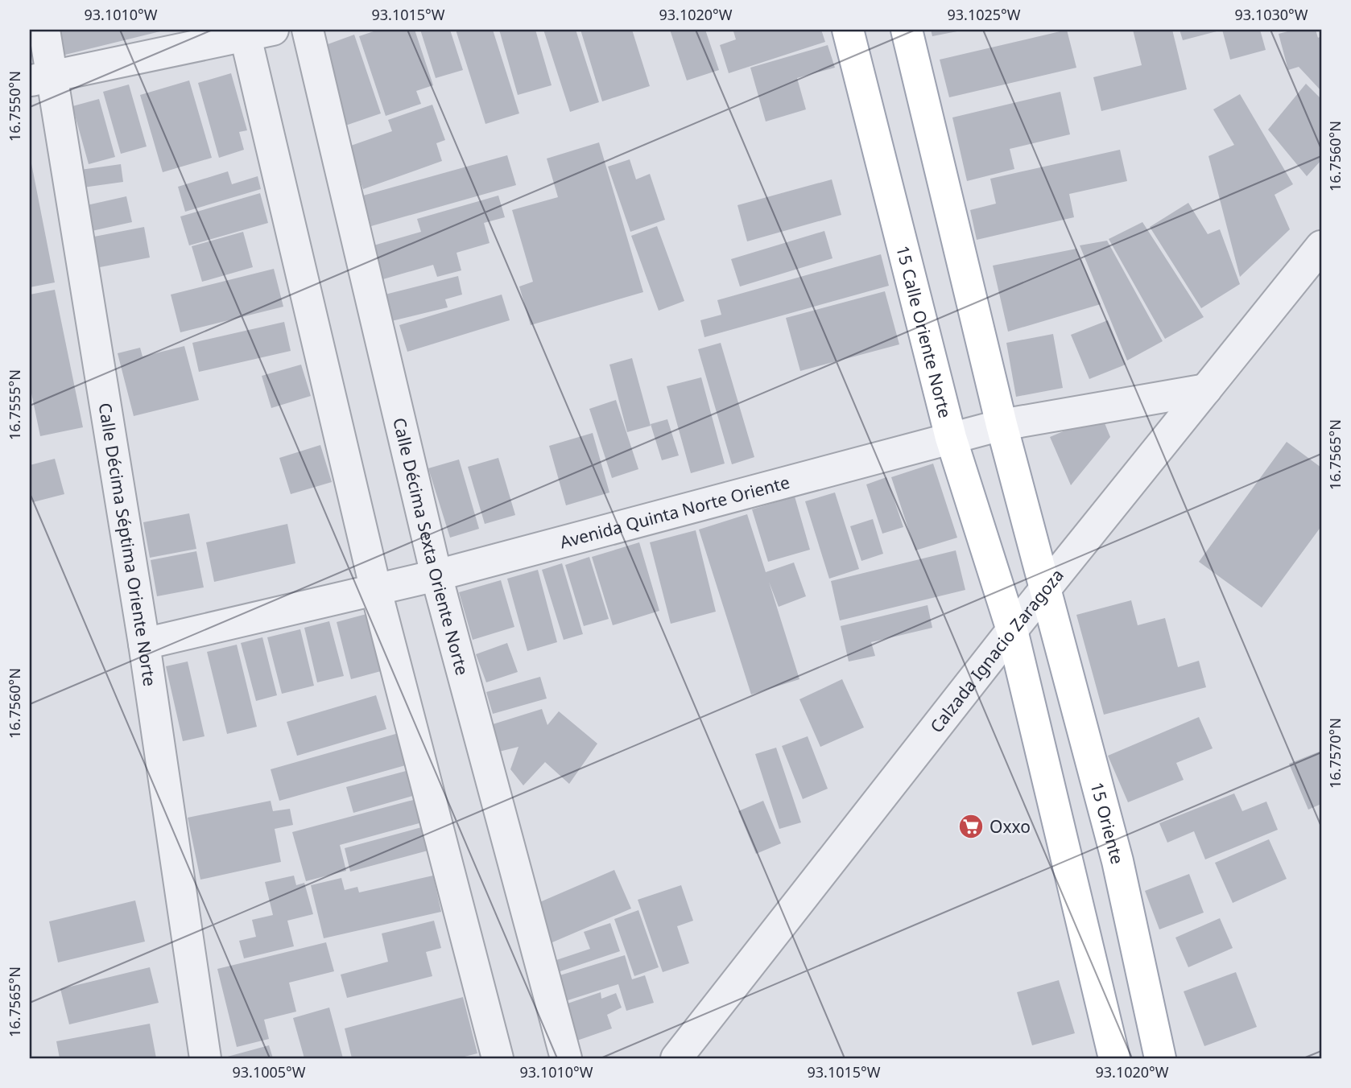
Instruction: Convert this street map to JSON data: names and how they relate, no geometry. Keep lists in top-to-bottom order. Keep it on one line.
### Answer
{"streets":{"main road":["15 Calle Oriente Norte","15 Oriente"],"street":["Avenida Quinta Norte Oriente","Calle Décima Séptima Oriente Norte","Calle Décima Sexta Oriente Norte","Calzada Ignacio Zaragoza"]},"crossings":[["15 Calle Oriente Norte","Avenida Quinta Norte Oriente"],["15 Calle Oriente Norte","Calzada Ignacio Zaragoza"],["Avenida Quinta Norte Oriente","Calle Décima Séptima Oriente Norte"],["Avenida Quinta Norte Oriente","Calle Décima Sexta Oriente Norte"],["Avenida Quinta Norte Oriente","Calzada Ignacio Zaragoza"],["Calzada Ignacio Zaragoza","15 Oriente"]],"places":{"supermarket":["Oxxo"]},"coordinates":["93.1010°W","93.1015°W","93.1020°W","93.1025°W","93.1030°W","16.7550°N","16.7560°N","16.7555°N","16.7565°N","16.7570°N","93.1005°W"]}
